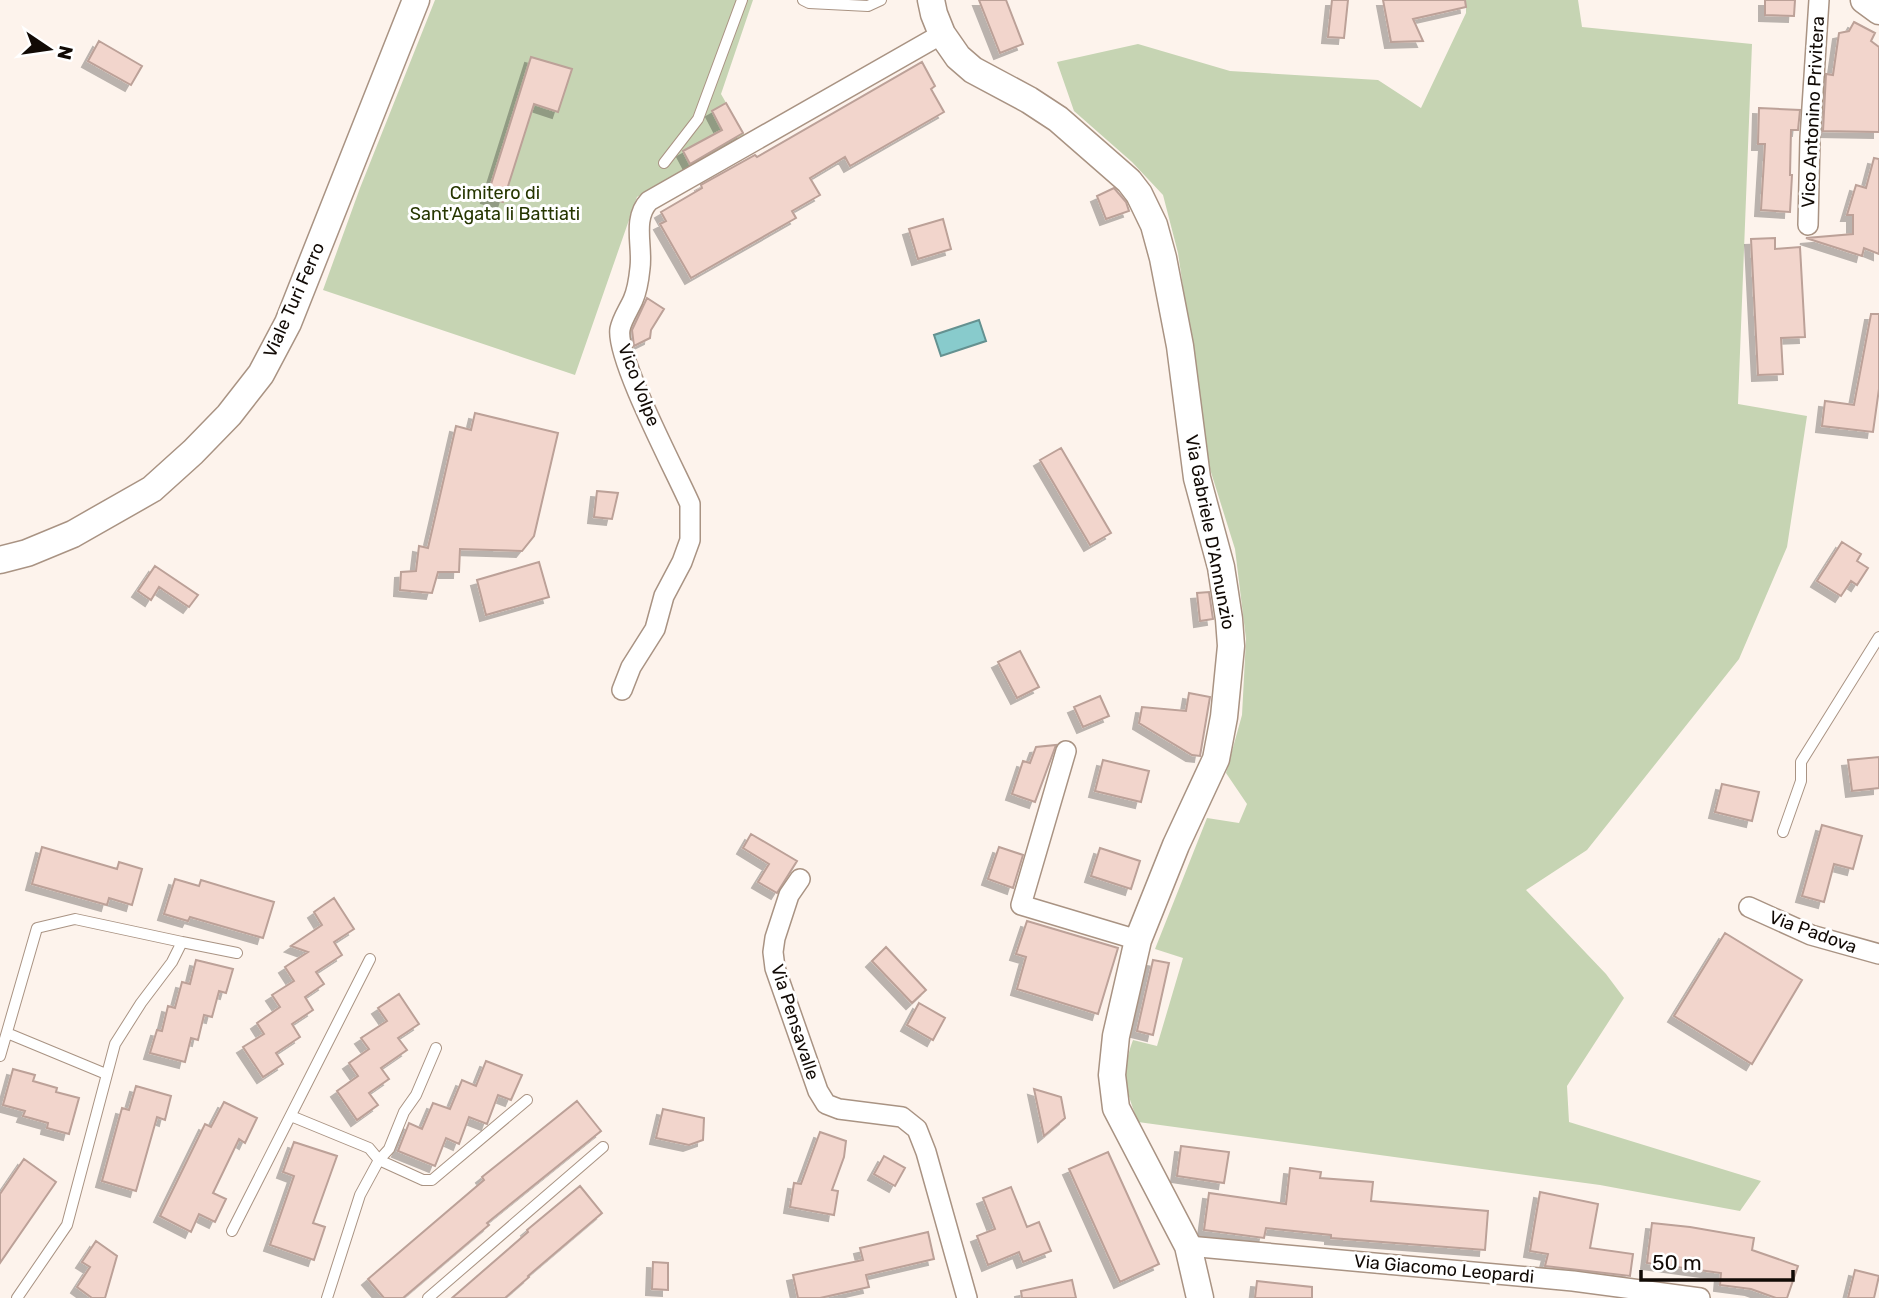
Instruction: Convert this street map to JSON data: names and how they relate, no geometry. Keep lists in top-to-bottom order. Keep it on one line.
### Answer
{"streets":{"main road":["Viale Turi Ferro","Via Gabriele D'Annunzio"],"street":["Vico Antonino Privitera","Vico Volpe","Via Padova","Via Pensavalle","Via Giacomo Leopardi"]},"crossings":[["Vico Volpe","Via Gabriele D'Annunzio"],["Via Gabriele D'Annunzio","Via Giacomo Leopardi"]],"parks":["Cimitero di Sant'Agata li Battiati"],"scale_bar":"50 m","north":"right"}
